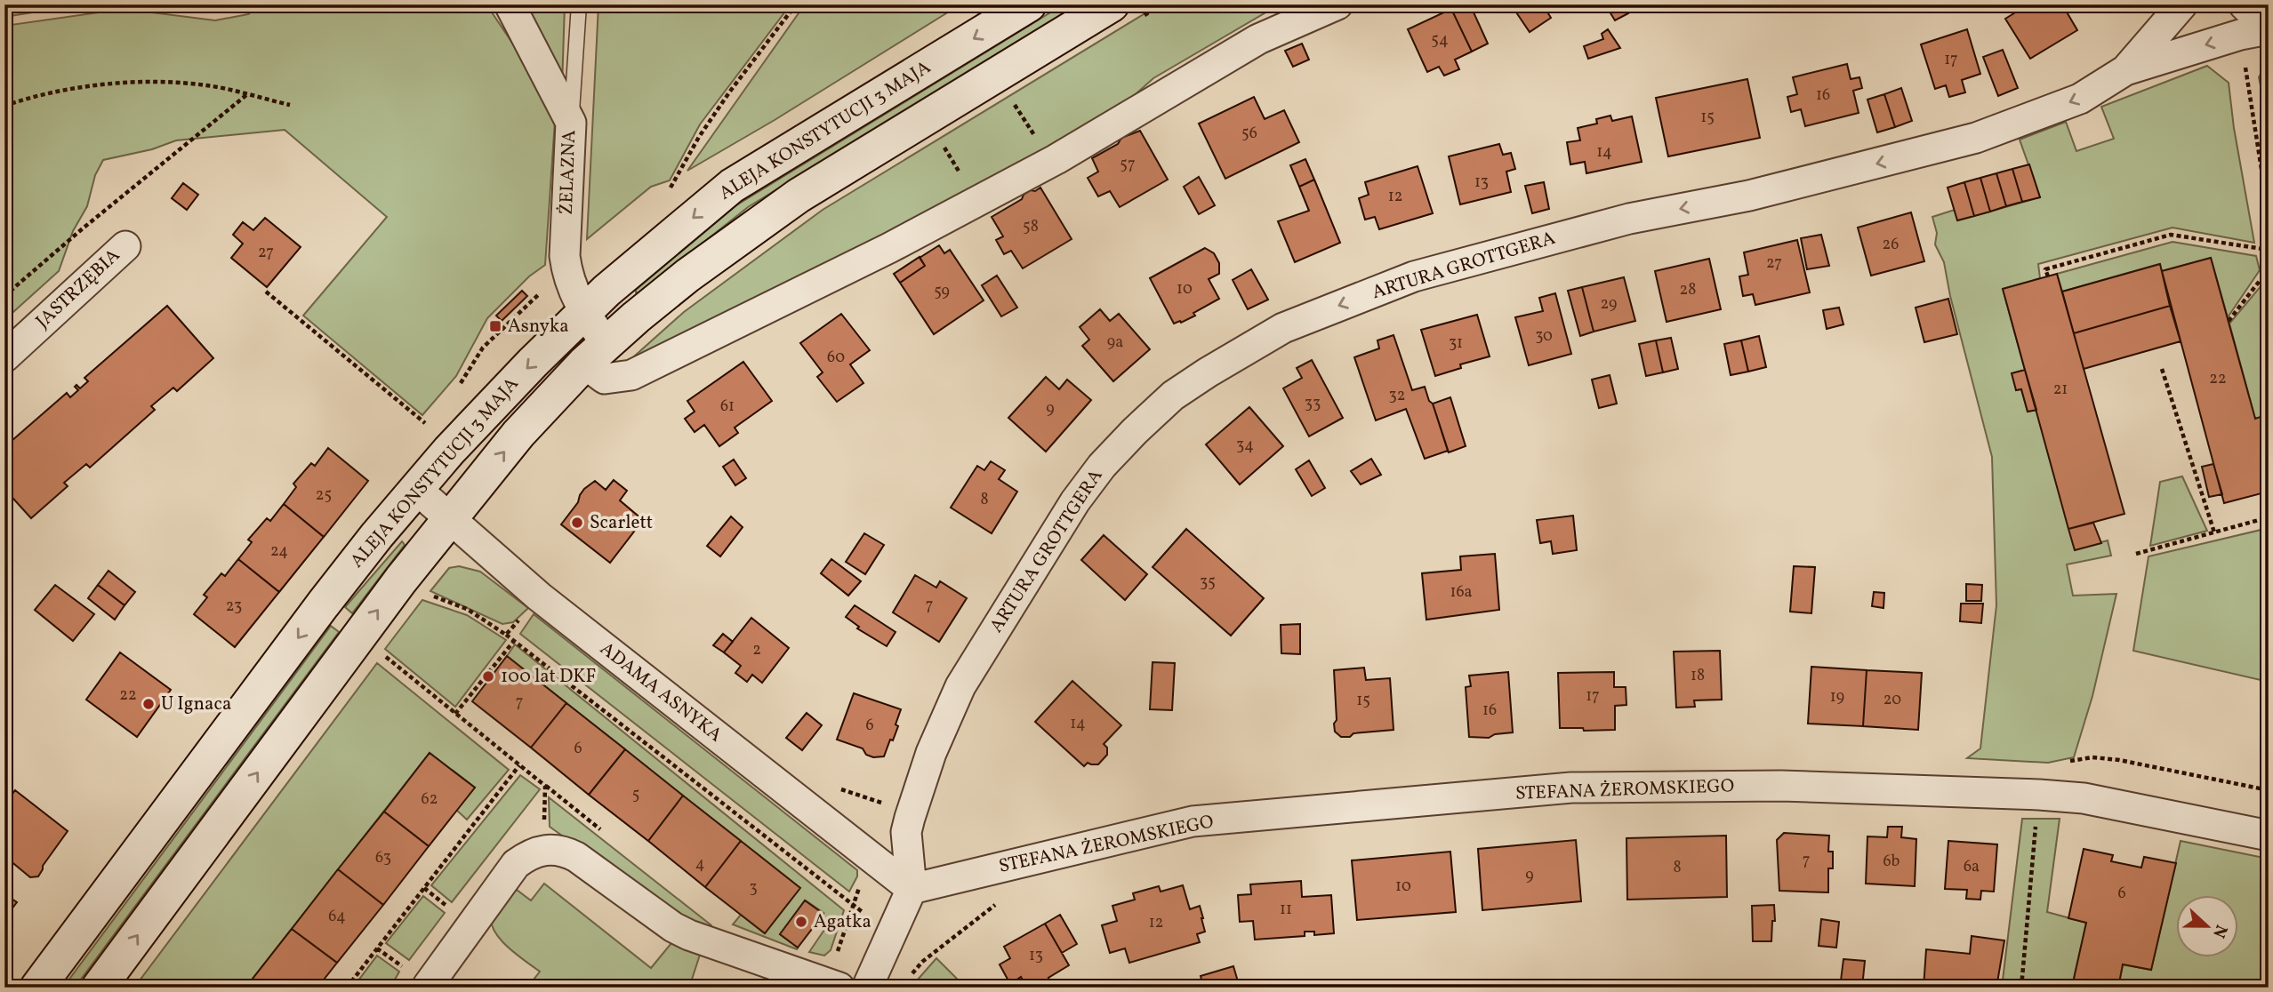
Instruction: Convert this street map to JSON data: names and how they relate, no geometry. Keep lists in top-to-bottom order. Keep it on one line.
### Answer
{"streets":{"main road":["ALEJA KONSTYTUCJI 3 MAJA"],"street":["ŻELAZNA","ARTURA GROTTGERA","JASTRZĘBIA","ADAMA ASNYKA","STEFANA ŻEROMSKIEGO"]},"crossings":[["ALEJA KONSTYTUCJI 3 MAJA","ŻELAZNA"],["ALEJA KONSTYTUCJI 3 MAJA","ADAMA ASNYKA"],["ARTURA GROTTGERA","ADAMA ASNYKA"],["ARTURA GROTTGERA","STEFANA ŻEROMSKIEGO"],["ADAMA ASNYKA","STEFANA ŻEROMSKIEGO"]],"one_way":["ARTURA GROTTGERA"],"places":{"transit":["Asnyka"],"other":["Scarlett","100 lat DKF","U Ignaca","Agatka"]},"house_numbers":["54","17","16","15","56","14","57","13","12","58","26","27","27","10","28","59","29","30","9a","31","60","22","21","32","33","61","9","34","25","8","24","35","16a","7","23","2","18","22","17","19","20","15","7","16","14","6","6","5","62","63","7","6b","4","6a","8","9","10","3","6","11","64","12","13"],"north":"right"}
